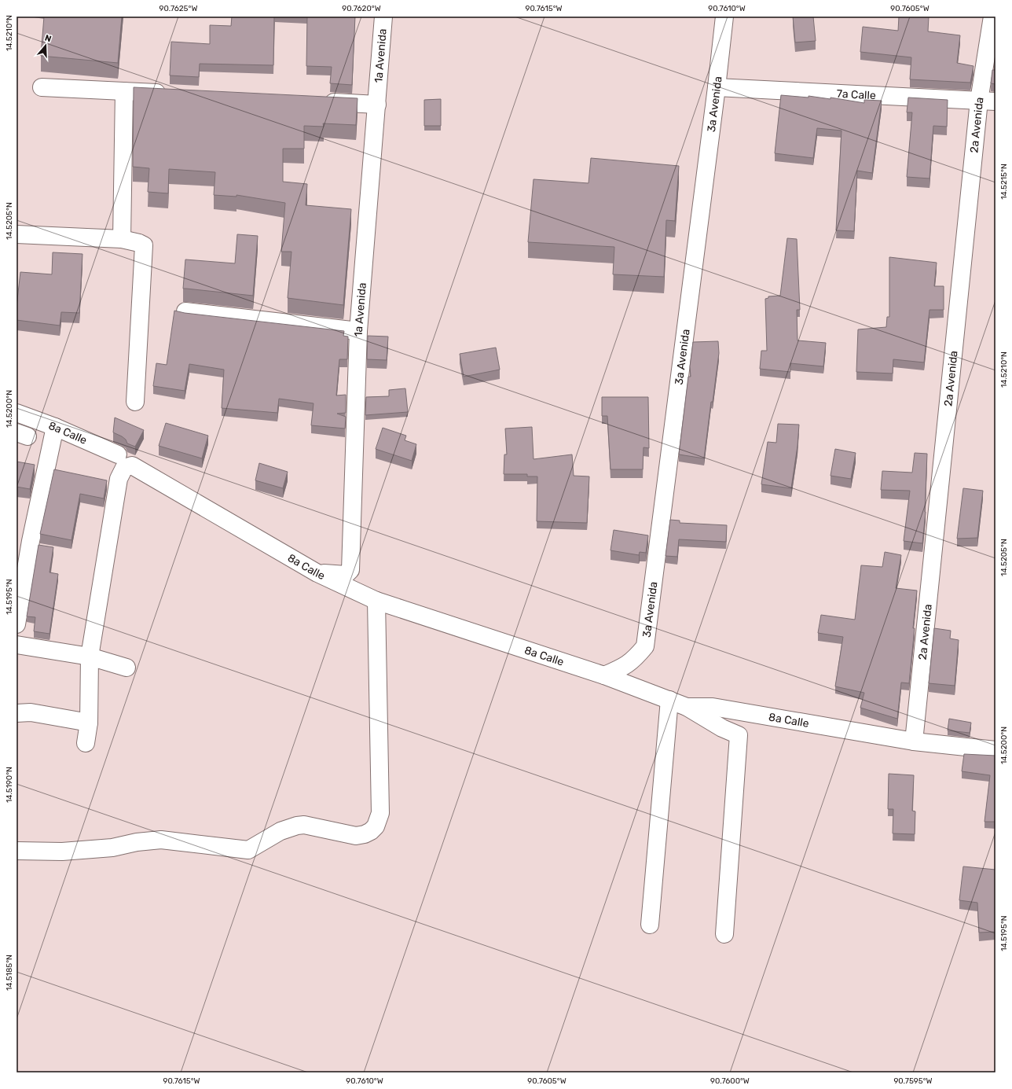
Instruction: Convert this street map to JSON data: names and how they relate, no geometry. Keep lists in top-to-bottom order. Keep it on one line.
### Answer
{"streets":{"street":["1a Avenida","7a Calle","3a Avenida","2a Avenida","8a Calle"]},"crossings":[["1a Avenida","8a Calle"],["7a Calle","3a Avenida"],["7a Calle","2a Avenida"],["3a Avenida","8a Calle"],["2a Avenida","8a Calle"]],"north":"top","coordinates":["90.7625°W","90.7620°W","90.7615°W","90.7610°W","90.7605°W","14.5210°N","14.5215°N","14.5205°N","14.5200°N","14.5195°N","14.5190°N","14.5185°N","90.7600°W","90.7595°W"]}
